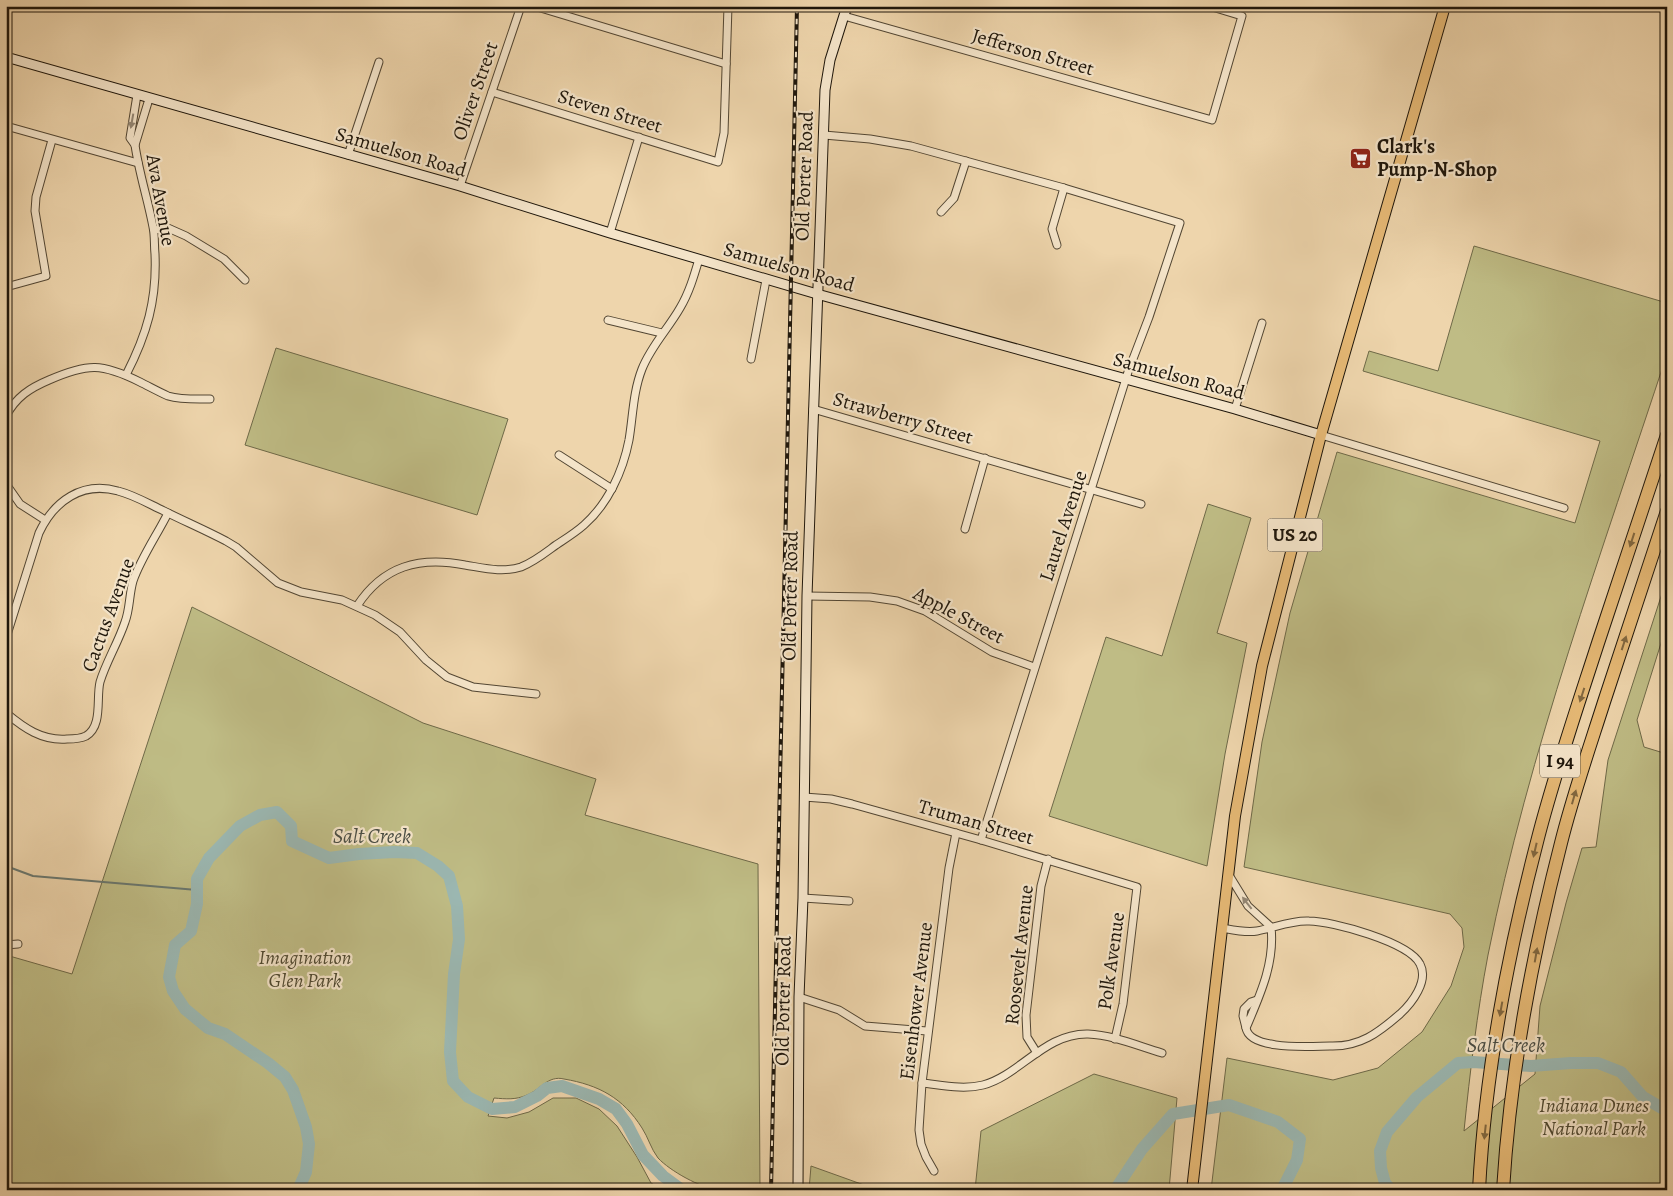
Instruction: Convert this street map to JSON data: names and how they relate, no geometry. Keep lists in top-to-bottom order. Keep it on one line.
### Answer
{"streets":{"highway":["I 94"],"main road":["US 20"],"street":["Jefferson Street","Oliver Street","Steven Street","Samuelson Road","Old Porter Road","Ava Avenue","Strawberry Street","Laurel Avenue","Cactus Avenue","Apple Street","Truman Street","Roosevelt Avenue","Polk Avenue","Eisenhower Avenue"]},"crossings":[["Jefferson Street","Old Porter Road"],["Oliver Street","Steven Street"],["Oliver Street","Samuelson Road"],["Samuelson Road","Old Porter Road"],["Samuelson Road","Ava Avenue"],["Samuelson Road","Laurel Avenue"],["Samuelson Road","US 20"],["Old Porter Road","Strawberry Street"],["Old Porter Road","Apple Street"],["Old Porter Road","Truman Street"],["Strawberry Street","Laurel Avenue"],["Laurel Avenue","Apple Street"],["Laurel Avenue","Truman Street"],["Truman Street","Roosevelt Avenue"],["Truman Street","Polk Avenue"],["Truman Street","Eisenhower Avenue"]],"water":["Salt Creek"],"parks":["Imagination Glen Park","Indiana Dunes National Park"],"places":{"supermarket":["Clark's Pump-N-Shop"]}}
